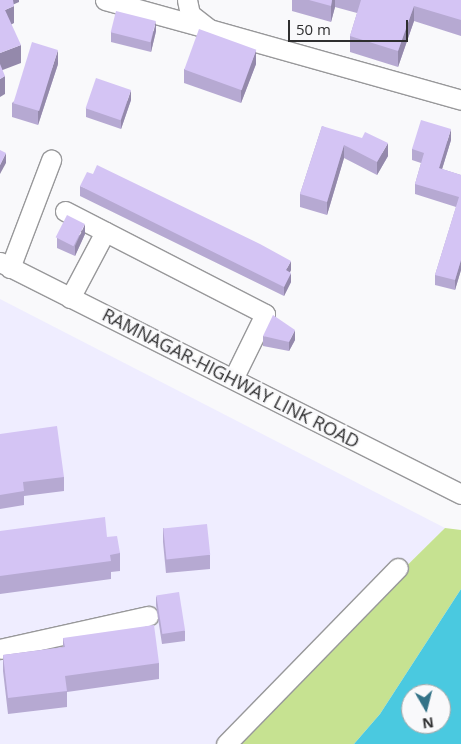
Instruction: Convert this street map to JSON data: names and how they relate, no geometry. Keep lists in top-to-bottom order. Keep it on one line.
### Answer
{"streets":{"street":["RAMNAGAR-HIGHWAY LINK ROAD"]},"scale_bar":"50 m","north":"bottom"}
